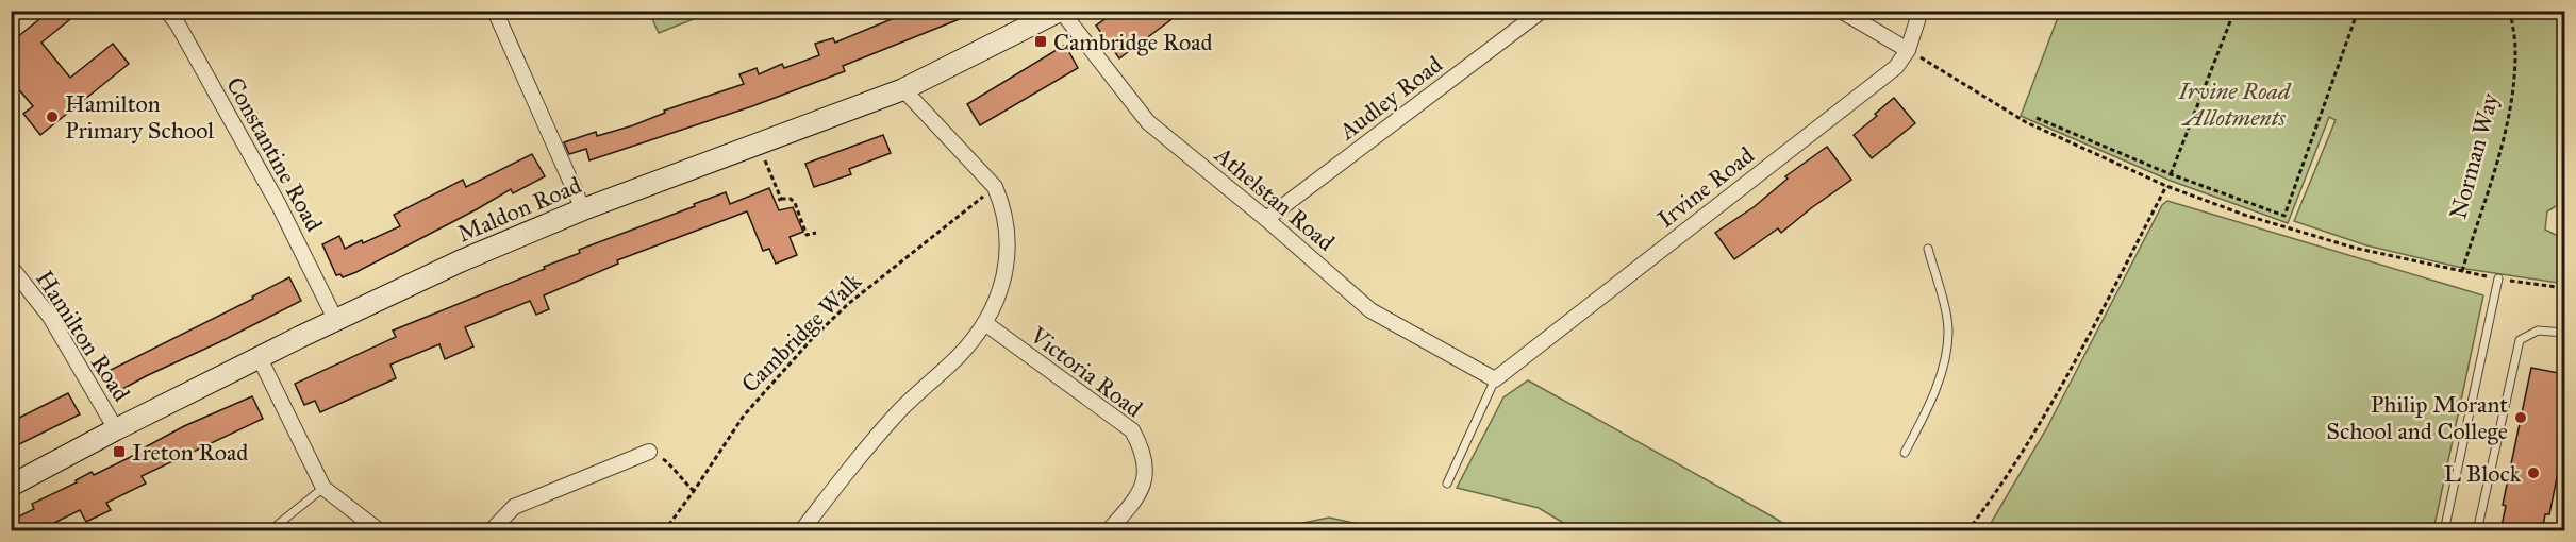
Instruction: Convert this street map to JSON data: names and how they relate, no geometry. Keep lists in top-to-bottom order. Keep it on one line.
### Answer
{"streets":{"main road":["Maldon Road"],"street":["Audley Road","Constantine Road","Irvine Road","Athelstan Road","Hamilton Road","Victoria Road"],"path":["Norman Way","Cambridge Walk"]},"crossings":[["Audley Road","Athelstan Road"],["Constantine Road","Maldon Road"],["Irvine Road","Athelstan Road"],["Athelstan Road","Maldon Road"],["Maldon Road","Hamilton Road"]],"parks":["Irvine Road Allotments"],"places":{"transit":["Cambridge Road","Ireton Road"],"other":["Hamilton Primary School","Philip Morant School and College","L Block"]}}
